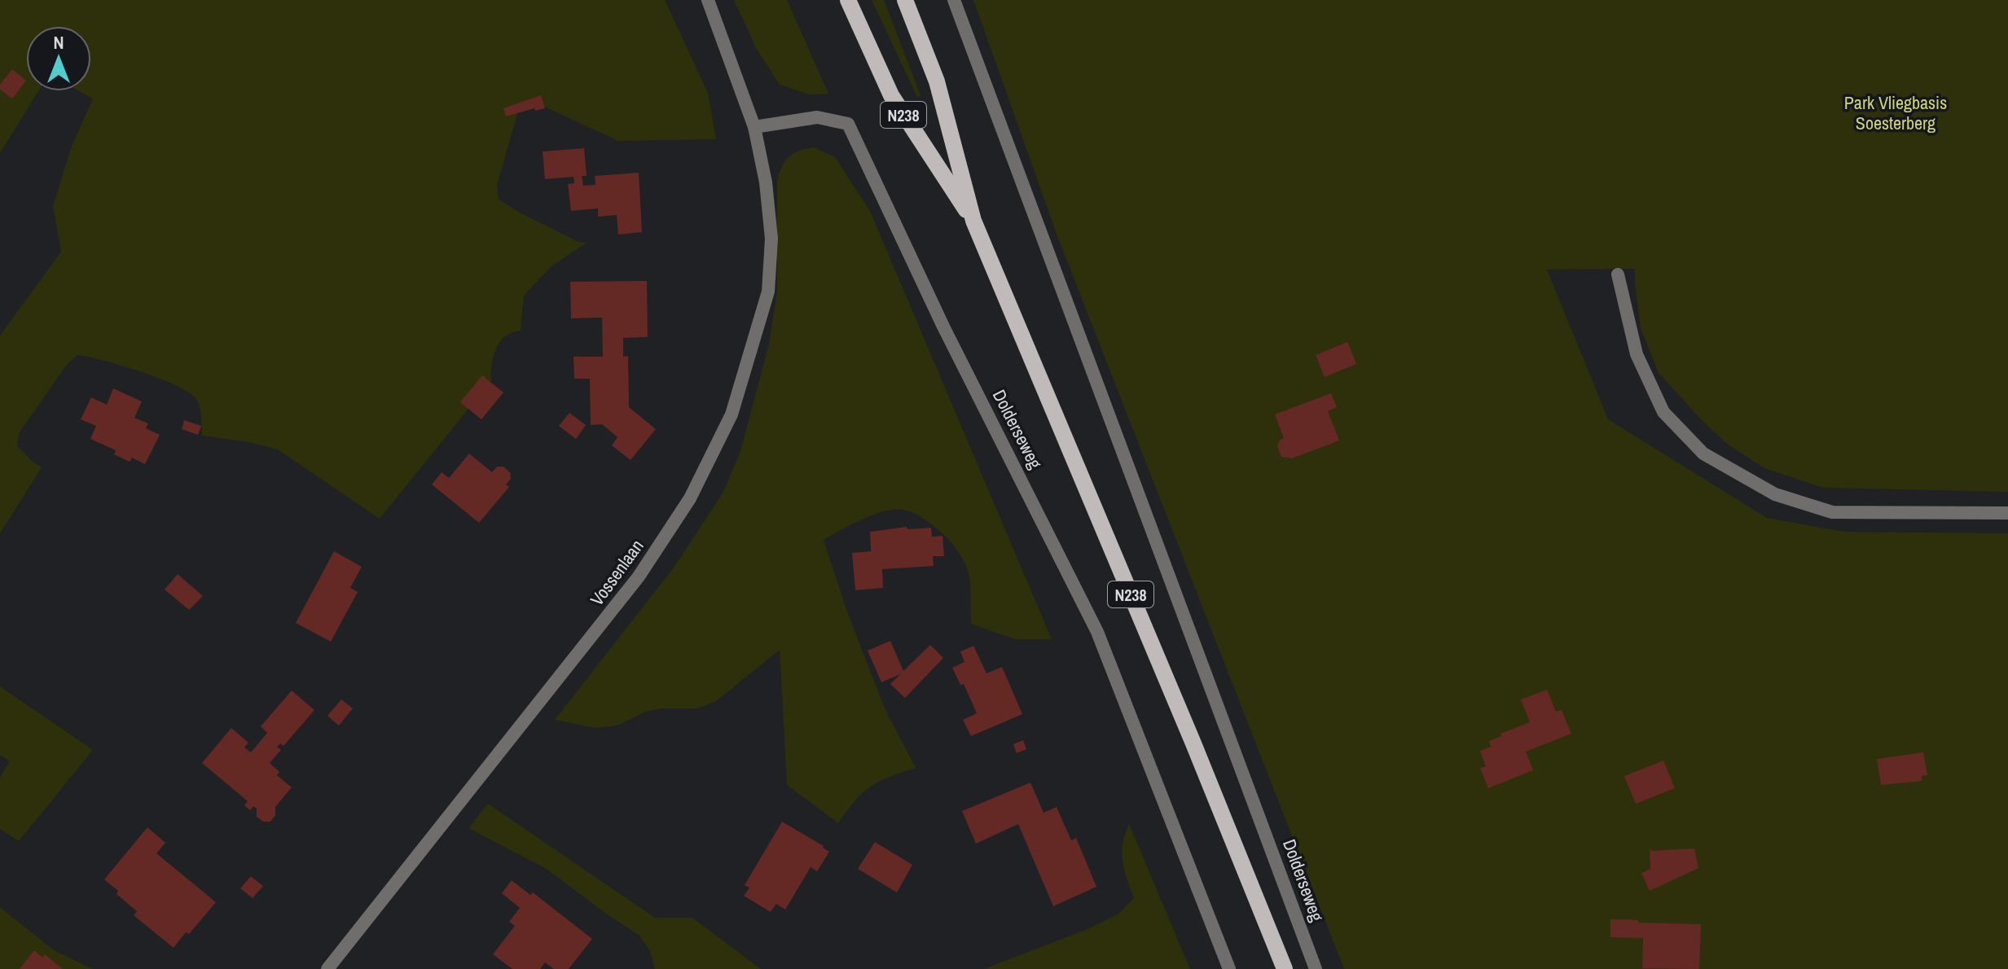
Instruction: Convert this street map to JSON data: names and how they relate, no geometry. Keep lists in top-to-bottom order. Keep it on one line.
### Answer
{"streets":{"main road":["N238","Dolderseweg"],"street":["Vossenlaan"]},"crossings":[["Dolderseweg","Vossenlaan"]],"parks":["Park Vliegbasis Soesterberg"],"north":"top"}
